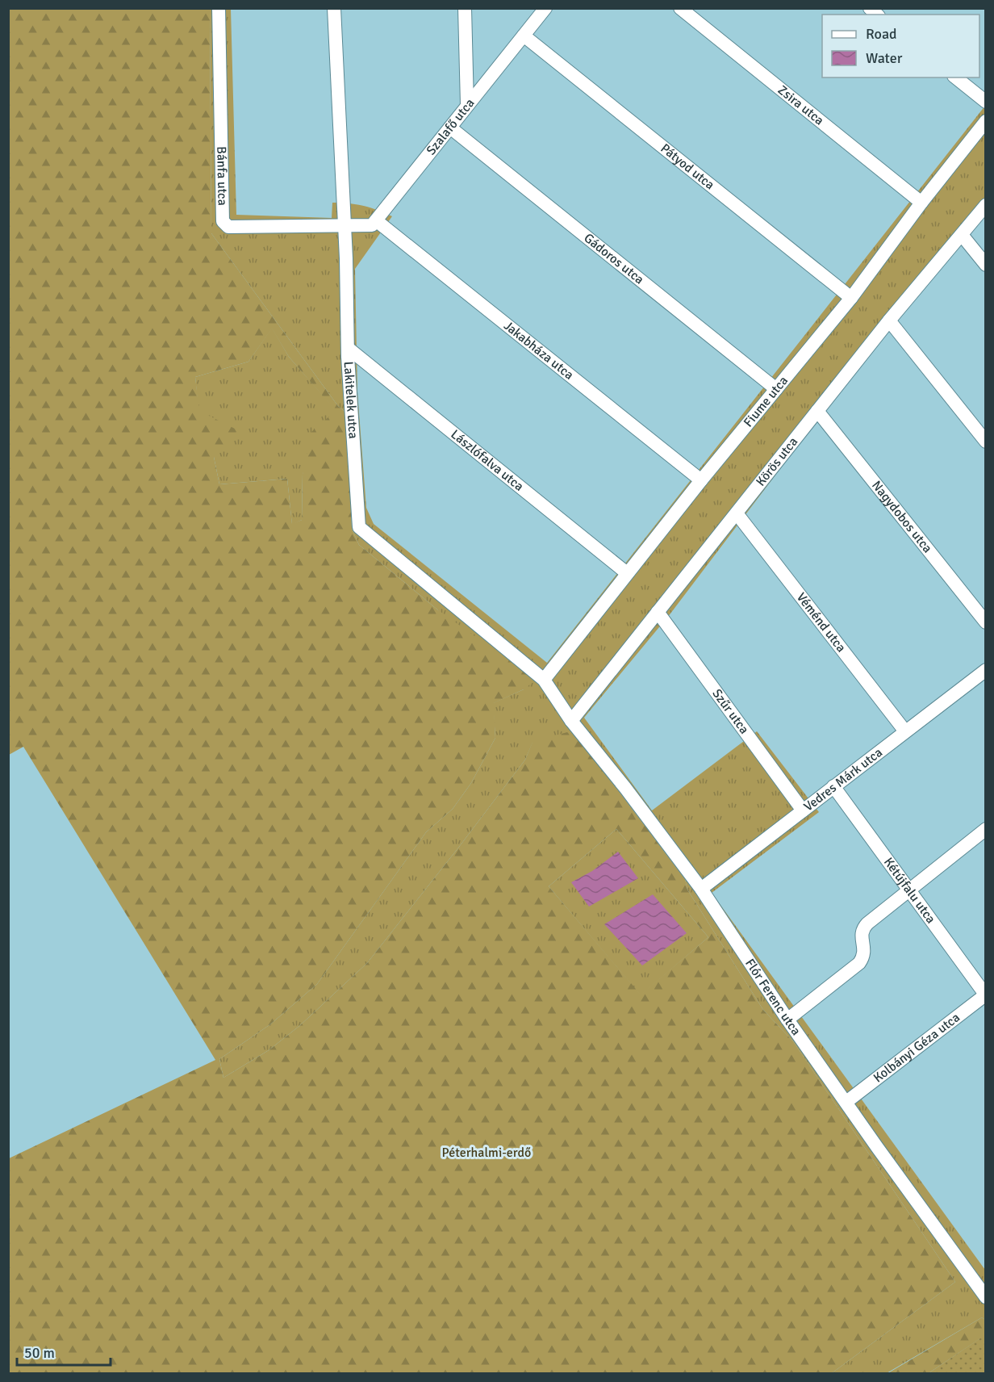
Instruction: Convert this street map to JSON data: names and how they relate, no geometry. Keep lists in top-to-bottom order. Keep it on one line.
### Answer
{"streets":{"street":["Zsira utca","Szalafő utca","Pátyod utca","Bánfa utca","Gádoros utca","Jakabháza utca","Lakitelek utca","Fiume utca","Lászlófalva utca","Körös utca","Nagydobos utca","Véménd utca","Szűr utca","Vedres Márk utca","Kétújfalu utca","Flór Ferenc utca","Kolbányi Géza utca"]},"crossings":[["Zsira utca","Fiume utca"],["Szalafő utca","Pátyod utca"],["Szalafő utca","Gádoros utca"],["Szalafő utca","Jakabháza utca"],["Pátyod utca","Fiume utca"],["Bánfa utca","Lakitelek utca"],["Gádoros utca","Fiume utca"],["Jakabháza utca","Fiume utca"],["Lakitelek utca","Fiume utca"],["Lakitelek utca","Lászlófalva utca"],["Lakitelek utca","Flór Ferenc utca"],["Fiume utca","Lászlófalva utca"],["Körös utca","Nagydobos utca"],["Körös utca","Véménd utca"],["Körös utca","Szűr utca"],["Körös utca","Flór Ferenc utca"],["Véménd utca","Vedres Márk utca"],["Szűr utca","Vedres Márk utca"],["Vedres Márk utca","Kétújfalu utca"],["Vedres Márk utca","Flór Ferenc utca"],["Kétújfalu utca","Kolbányi Géza utca"],["Flór Ferenc utca","Kolbányi Géza utca"]],"parks":["Péterhalmi-erdő"],"legend":["Road","Water"],"scale_bar":"50 m"}
